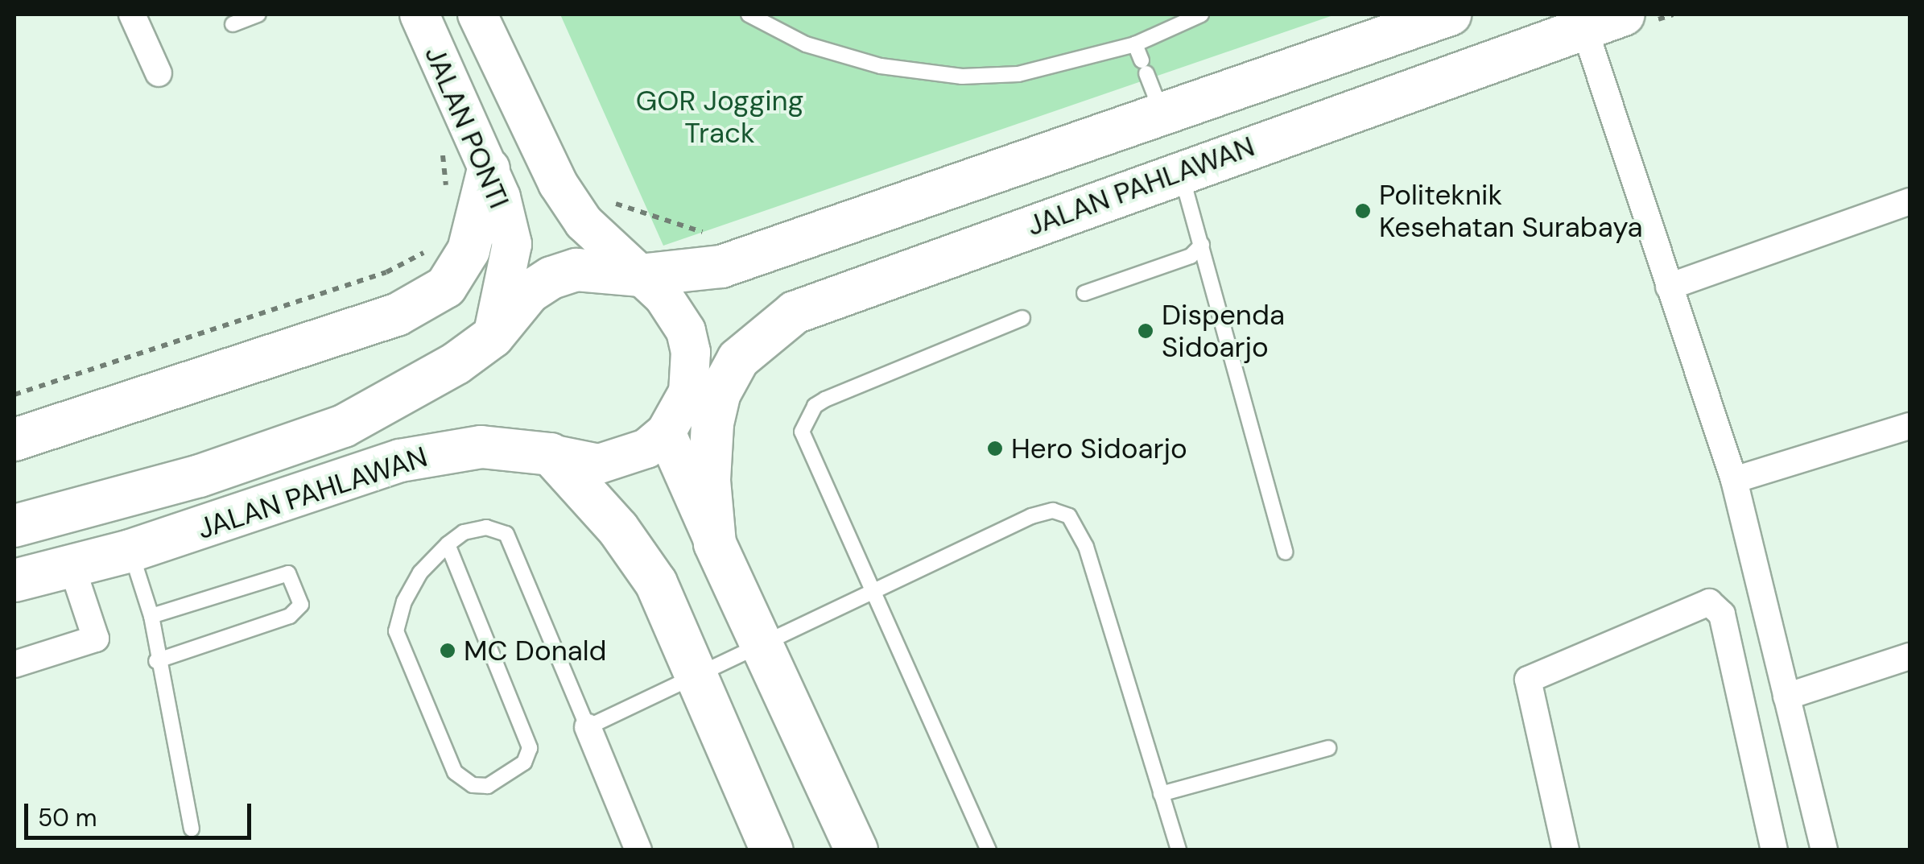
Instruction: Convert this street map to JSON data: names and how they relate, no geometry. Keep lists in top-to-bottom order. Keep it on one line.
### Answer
{"streets":{"main road":["JALAN PONTI","JALAN PAHLAWAN"]},"crossings":[["JALAN PONTI","JALAN PAHLAWAN"]],"parks":["GOR Jogging Track"],"places":["Politeknik Kesehatan Surabaya","Dispenda Sidoarjo","Hero Sidoarjo","MC Donald"],"scale_bar":"50 m"}
